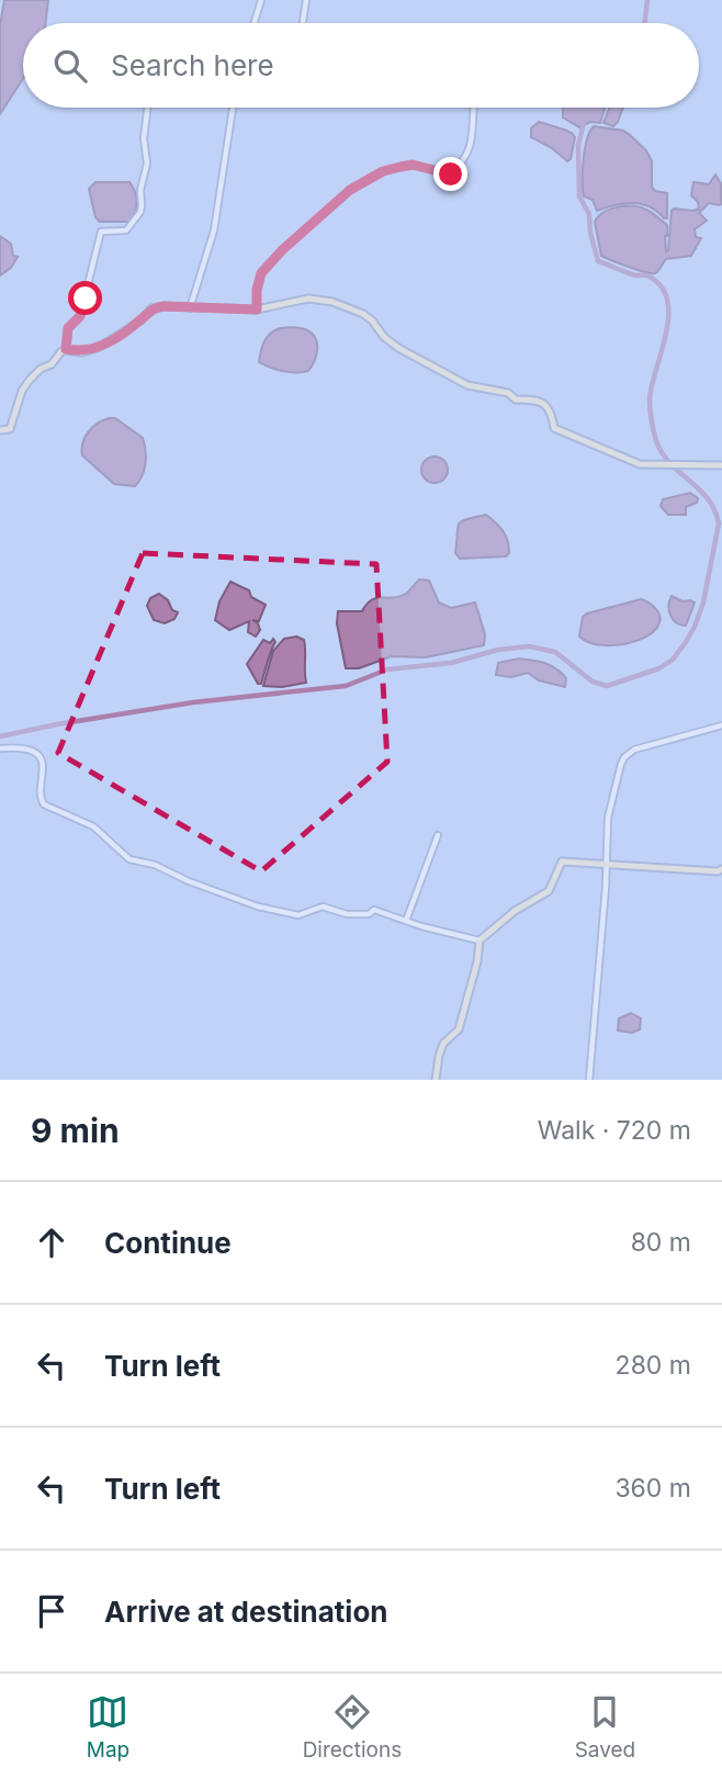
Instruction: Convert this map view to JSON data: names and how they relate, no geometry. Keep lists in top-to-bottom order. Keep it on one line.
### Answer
{"page":{"search":"Search here","heading":["9 min","Walk · 720 m"],"list":[["Continue","80 m"],["Turn left","280 m"],["Turn left","360 m"],"Arrive at destination"],"nav":["Map","Directions","Saved"]}}
